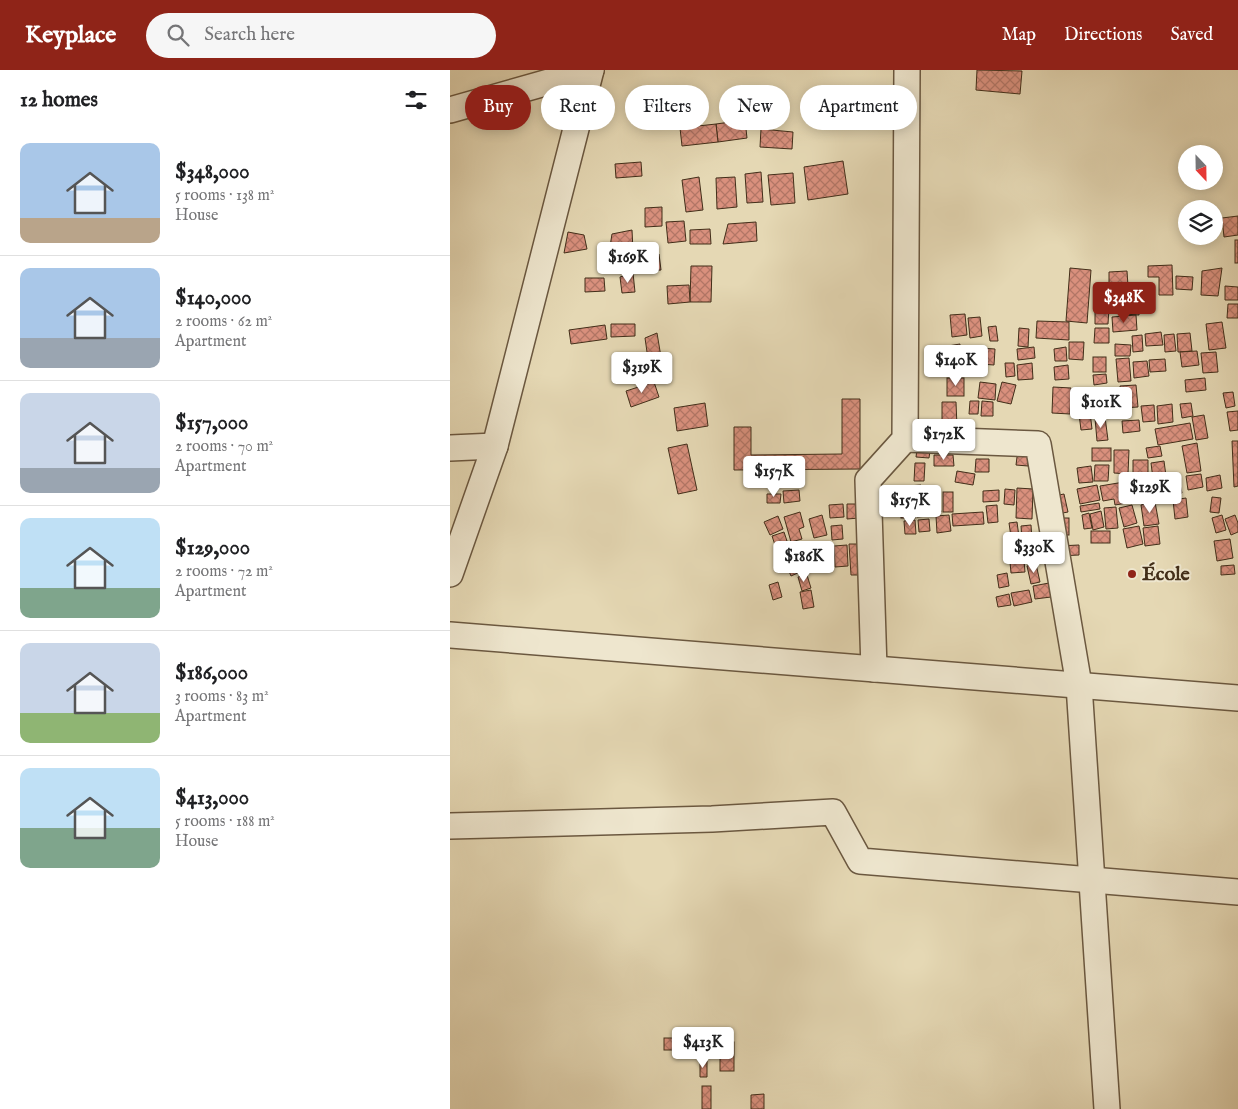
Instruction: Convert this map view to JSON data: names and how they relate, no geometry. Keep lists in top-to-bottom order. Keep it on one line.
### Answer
{"places":["École"],"north":"bottom","page":{"header":"Keyplace","search":"Search here","nav":["Map","Directions","Saved"],"heading":"12 homes","chip":["Buy","Rent","Filters","New","Apartment"],"list":[{"name":"$348,000","note":"5 rooms · 138 m² · House"},{"name":"$140,000","note":"2 rooms · 62 m² · Apartment"},{"name":"$157,000","note":"2 rooms · 70 m² · Apartment"},{"name":"$129,000","note":"2 rooms · 72 m² · Apartment"},{"name":"$186,000","note":"3 rooms · 83 m² · Apartment"},{"name":"$413,000","note":"5 rooms · 188 m² · House"}],"price":["$169K","$348K","$140K","$319K","$101K","$172K","$157K","$129K","$157K","$330K","$186K","$413K"]}}
